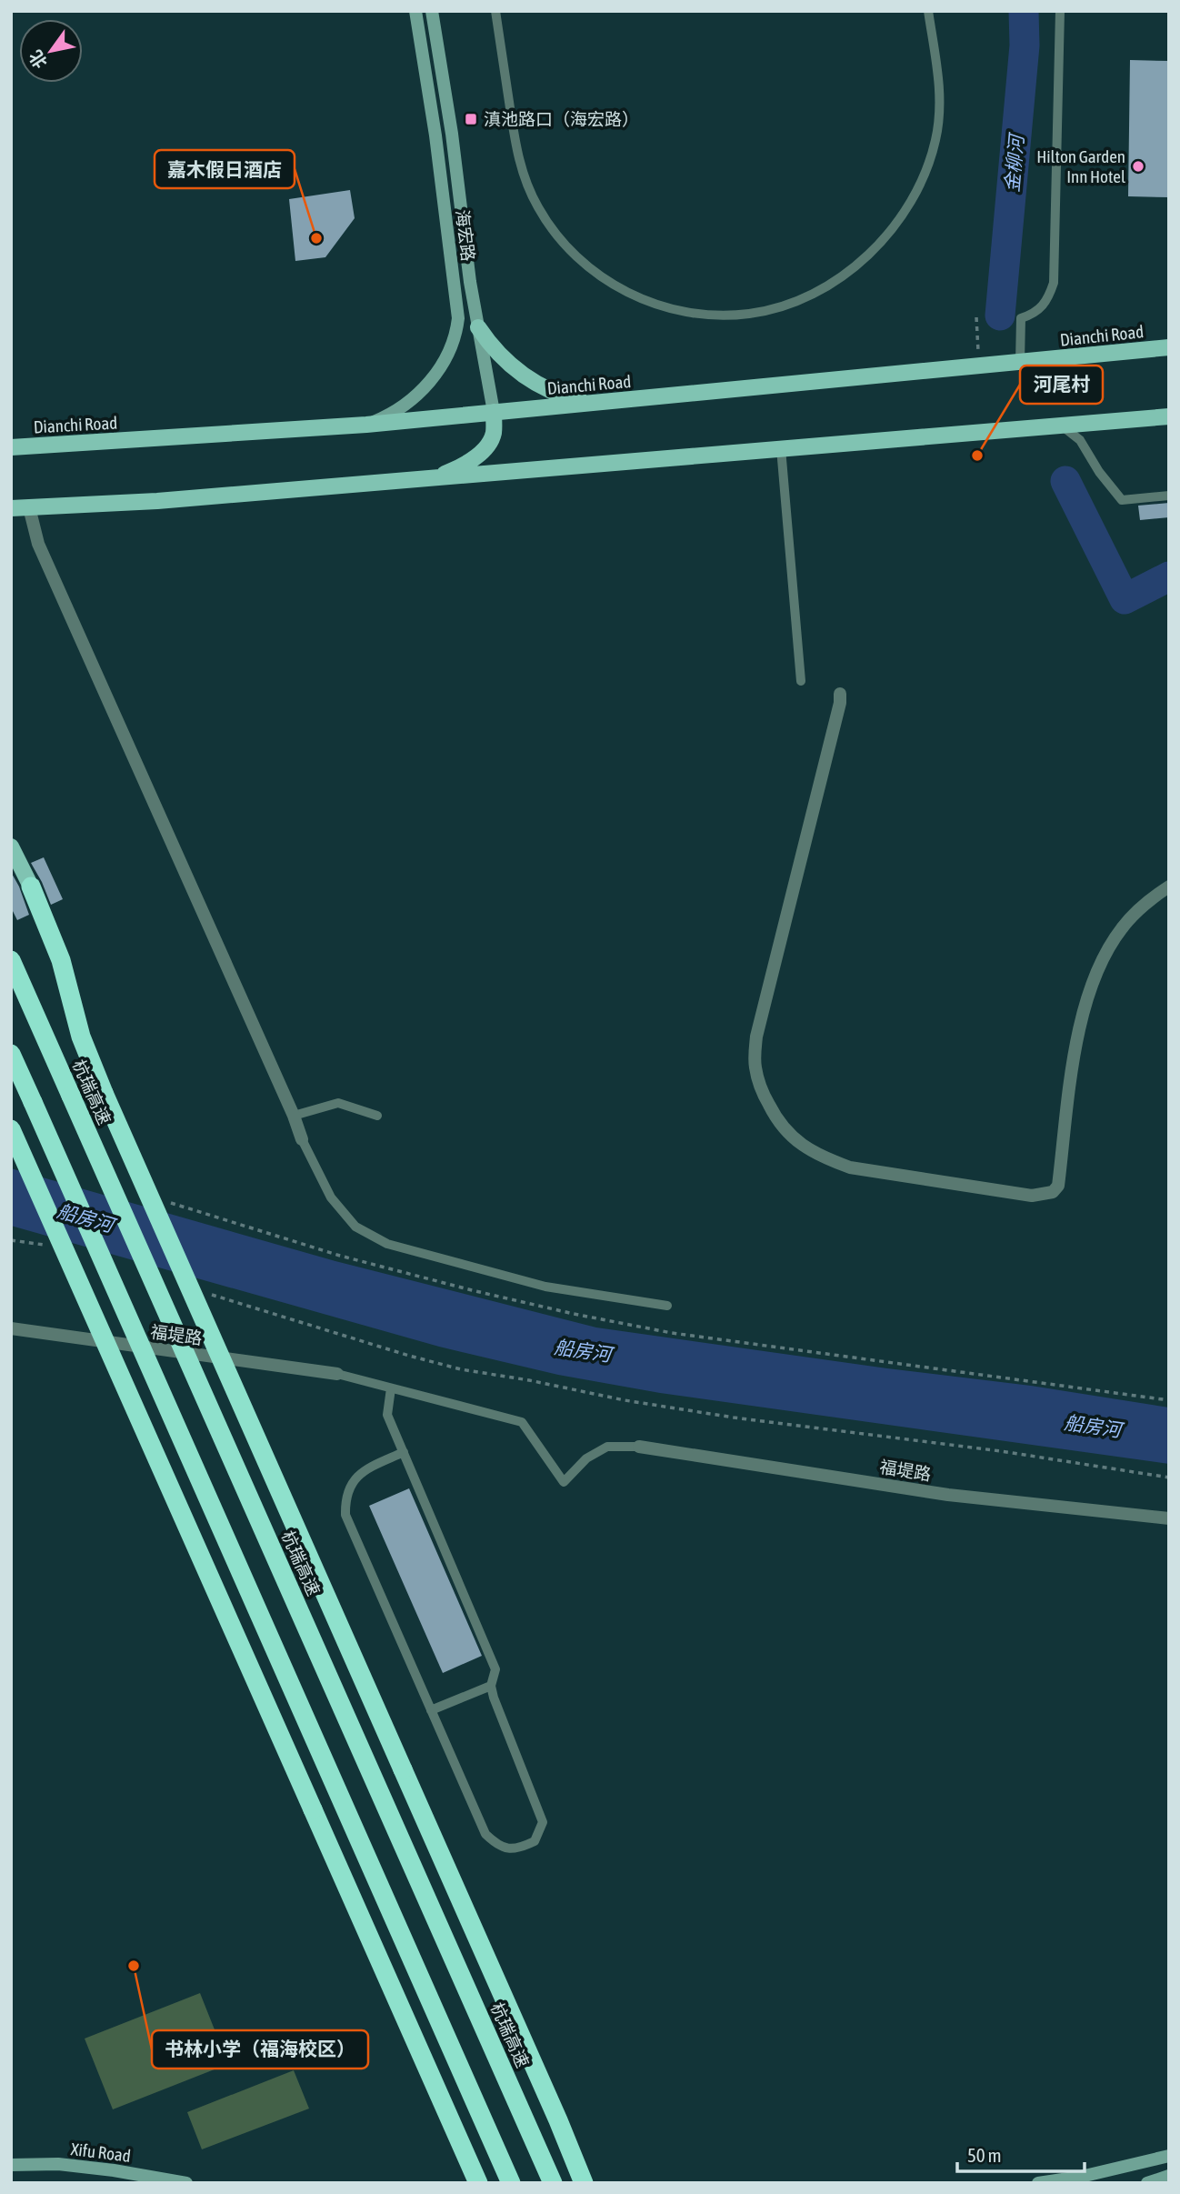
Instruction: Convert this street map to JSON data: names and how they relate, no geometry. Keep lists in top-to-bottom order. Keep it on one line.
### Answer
{"streets":{"highway":["杭瑞高速"],"main road":["海宏路","Dianchi Road","Xifu Road"],"street":["福堤路"]},"crossings":[["海宏路","Dianchi Road"]],"water":["金柳河","船房河"],"places":{"transit":["滇池路口（海宏路）"],"other":["Hilton Garden Inn Hotel","嘉木假日酒店","河尾村","书林小学（福海校区）"]},"scale_bar":"50 m","north":"bottom left"}
